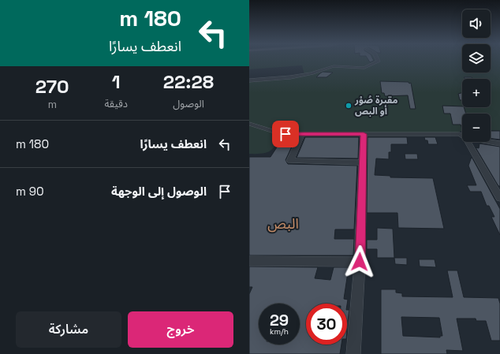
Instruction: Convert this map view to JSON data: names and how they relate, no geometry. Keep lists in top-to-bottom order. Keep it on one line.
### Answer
{"districts":["البص"],"places":["مقبرة صُوْر أو البص"],"page":{"turn":["180 m","انعطف يسارًا"],"map_buttons":["+","−"],"eta":["22:28","الوصول","1","دقيقة","270","m"],"list":[{"name":"انعطف يسارًا","value":"180 m"},{"name":"الوصول إلى الوجهة","value":"90 m"}],"speed":"29 km/h","limit":"30","buttons":["خروج","مشاركة"]}}
